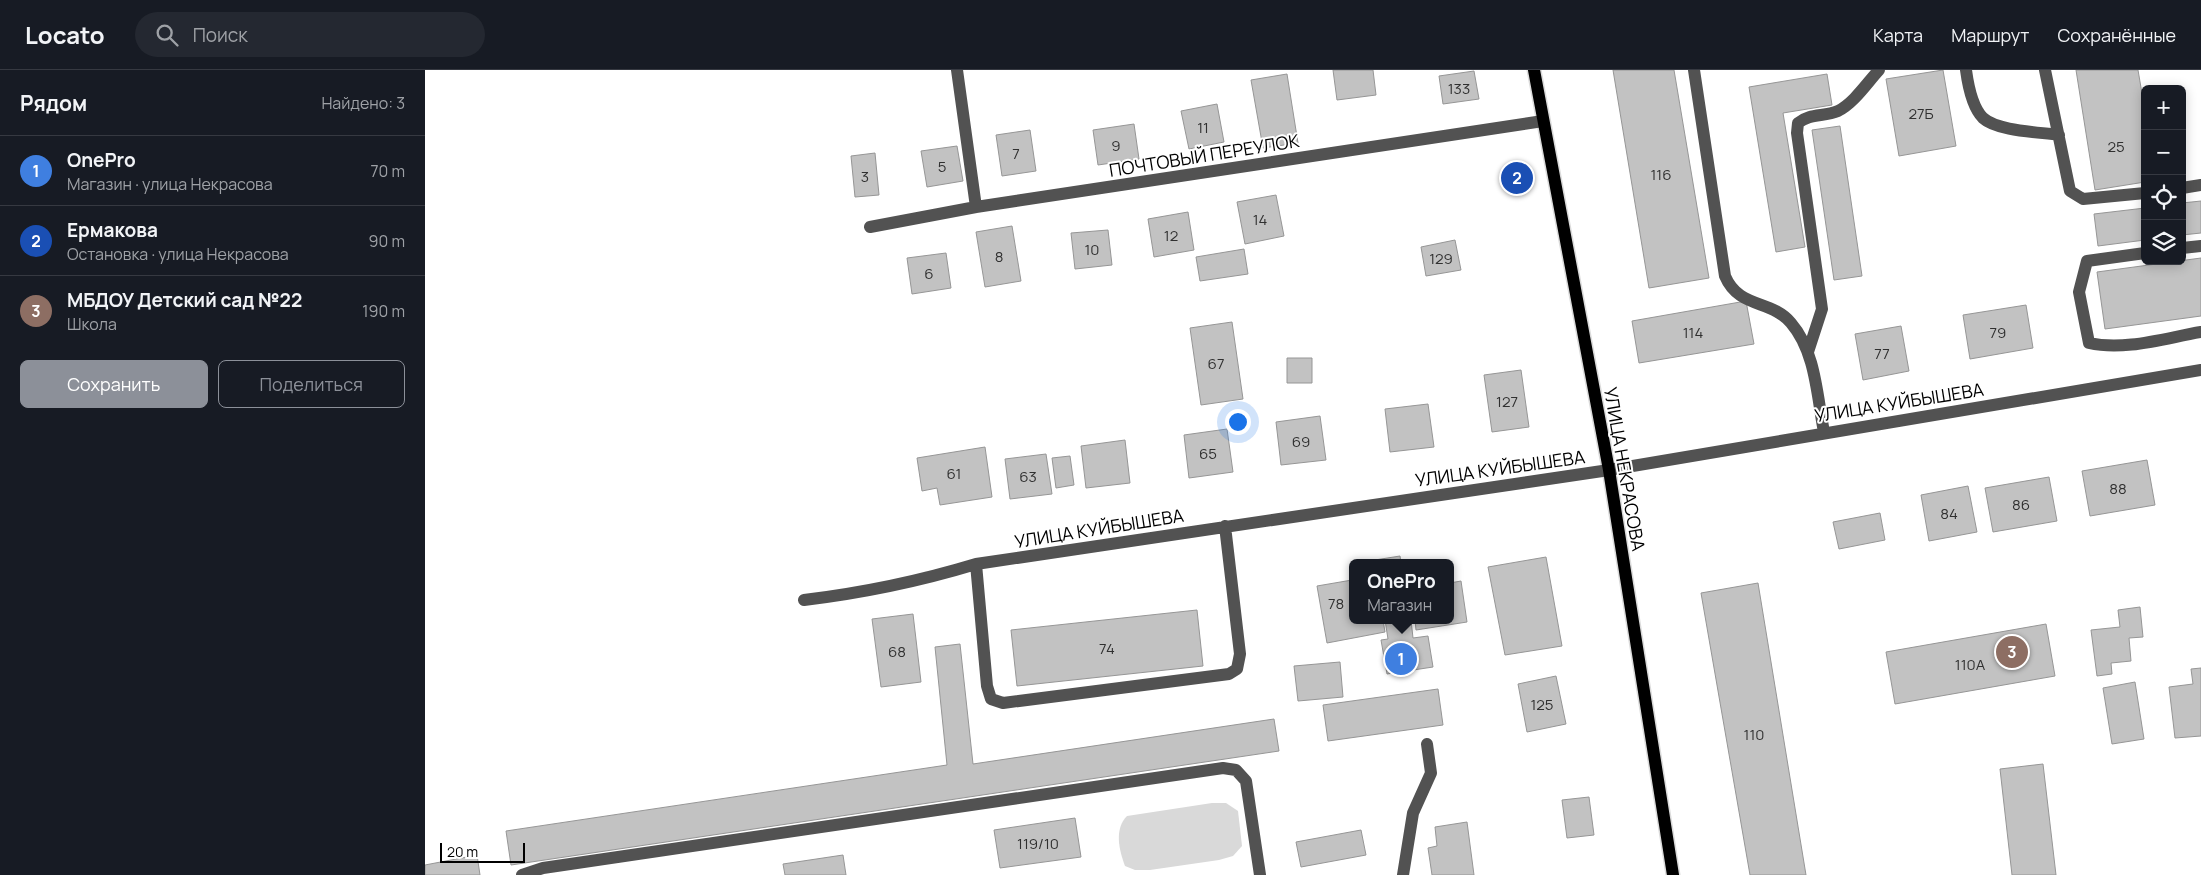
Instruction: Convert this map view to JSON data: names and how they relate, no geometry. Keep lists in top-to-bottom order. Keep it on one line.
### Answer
{"streets":{"main road":["УЛИЦА НЕКРАСОВА"],"lane":["ПОЧТОВЫЙ ПЕРЕУЛОК","УЛИЦА КУЙБЫШЕВА"]},"crossings":[["ПОЧТОВЫЙ ПЕРЕУЛОК","УЛИЦА НЕКРАСОВА"],["УЛИЦА КУЙБЫШЕВА","УЛИЦА НЕКРАСОВА"]],"house_numbers":["133","27Б","11","9","25","7","5","116","3","14","12","10","8","129","6","114","79","77","67","127","69","65","61","63","88","86","84","78","74","68","110А","125","110","119/10"],"scale_bar":"20 m","page":{"header":"Locato","search":"Поиск","nav":["Карта","Маршрут","Сохранённые"],"heading":["Рядом","Найдено: 3"],"map_buttons":["+","−"],"list":[{"mark":"1","name":"OnePro","note":"Магазин · улица Некрасова","value":"70 m"},{"mark":"2","name":"Ермакова","note":"Остановка · улица Некрасова","value":"90 m"},{"mark":"3","name":"МБДОУ Детский сад №22","note":"Школа","value":"190 m"}],"pins":["2","3","1"],"buttons":["Сохранить","Поделиться"],"popup":["OnePro","Магазин"],"scale":"20 m"}}
